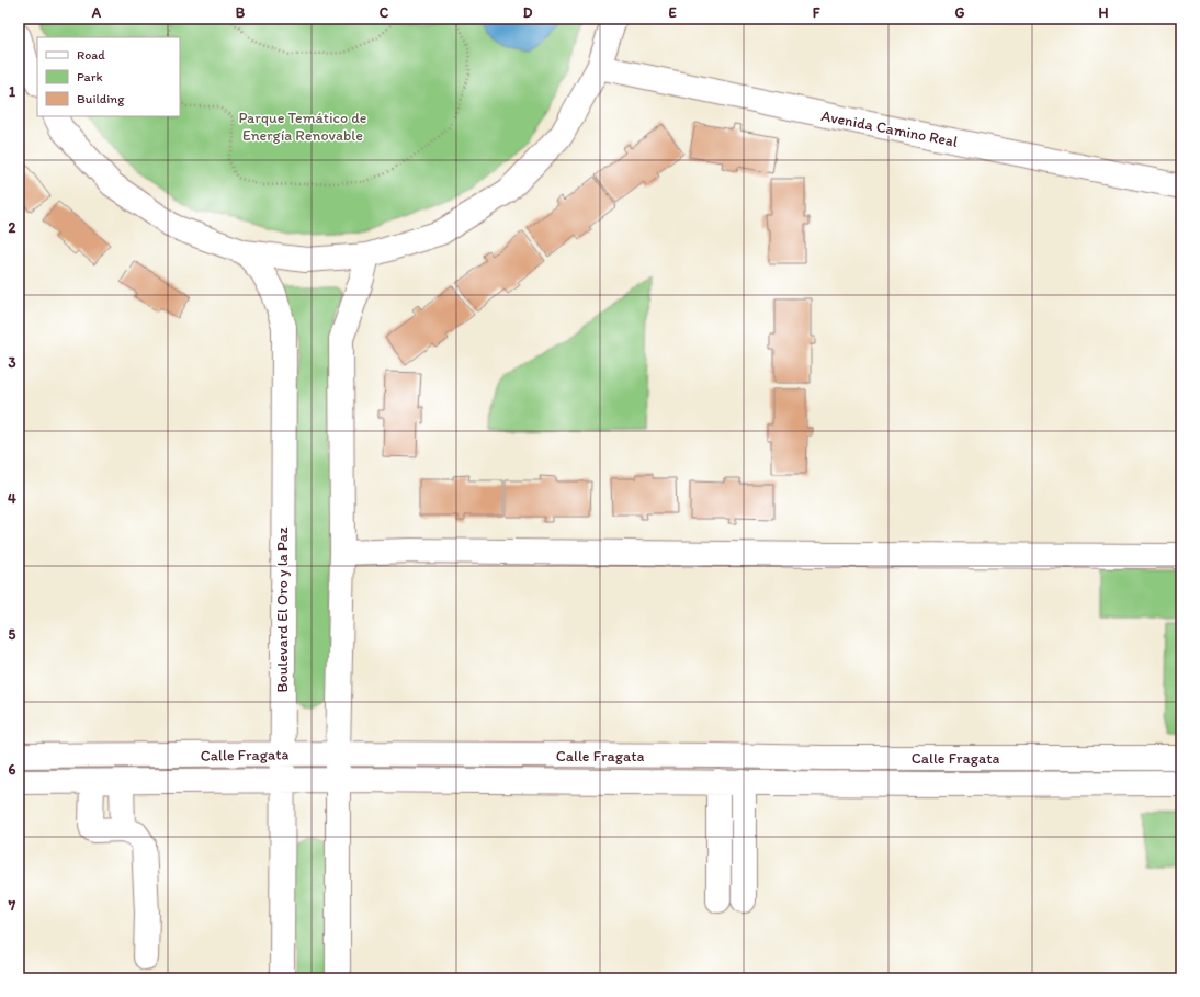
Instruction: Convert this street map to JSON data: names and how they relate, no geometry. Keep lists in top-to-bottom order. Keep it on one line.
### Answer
{"streets":{"street":["Avenida Camino Real","Boulevard El Oro y la Paz","Calle Fragata"]},"crossings":[["Boulevard El Oro y la Paz","Calle Fragata"]],"parks":["Parque Temático de Energía Renovable"],"legend":["Road","Park","Building"],"grid":{"columns":["A","B","C","D","E","F","G","H"],"rows":["1","2","3","4","5","6","7"]}}
